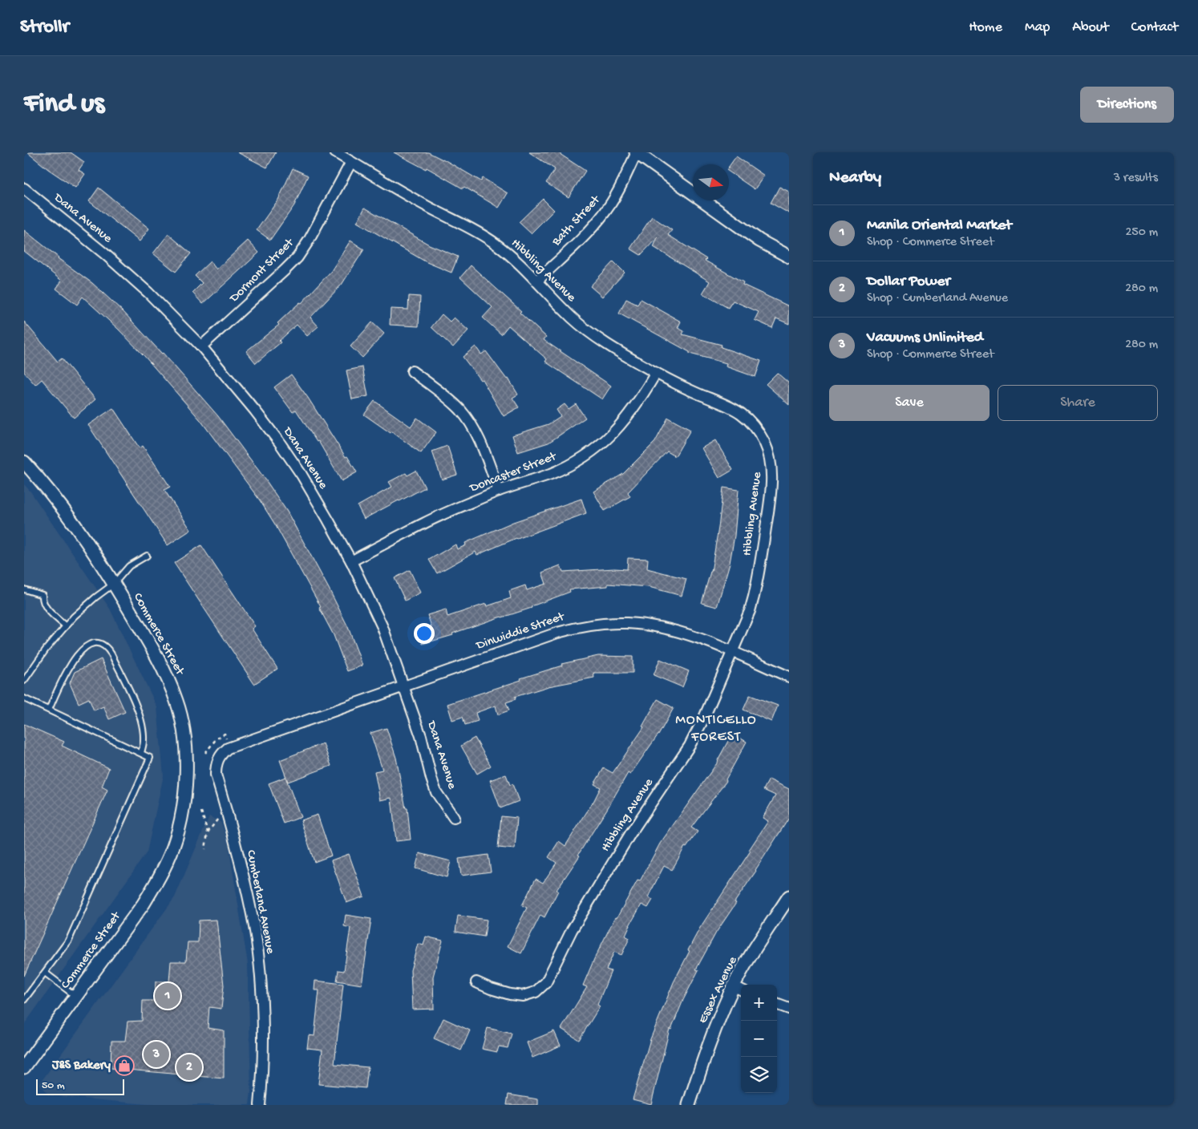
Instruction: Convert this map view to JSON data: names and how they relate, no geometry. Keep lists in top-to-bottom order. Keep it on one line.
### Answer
{"streets":{"street":["Dana Avenue","Bath Street","Dormont Street","Hibbling Avenue","Doncaster Street","Dinwiddie Street","Commerce Street","Cumberland Avenue","Essex Avenue"]},"crossings":[["Dana Avenue","Dormont Street"],["Dana Avenue","Doncaster Street"],["Dana Avenue","Dinwiddie Street"],["Bath Street","Hibbling Avenue"],["Dormont Street","Hibbling Avenue"],["Hibbling Avenue","Doncaster Street"],["Hibbling Avenue","Dinwiddie Street"],["Dinwiddie Street","Cumberland Avenue"]],"districts":["MONTICELLO FOREST"],"places":{"shop":["J&S Bakery"]},"scale_bar":"50 m","north":"right","page":{"header":"Strollr","nav":["Home","Map","About","Contact"],"buttons":["Directions",["Save","Share"]],"title":"Find us","heading":["Nearby","3 results"],"list":[{"mark":"1","name":"Manila Oriental Market","note":"Shop · Commerce Street","value":"250 m"},{"mark":"2","name":"Dollar Power","note":"Shop · Cumberland Avenue","value":"280 m"},{"mark":"3","name":"Vacuums Unlimited","note":"Shop · Commerce Street","value":"280 m"}],"pins":["1","3","2"],"map_buttons":["+","−"],"scale":"50 m"}}
